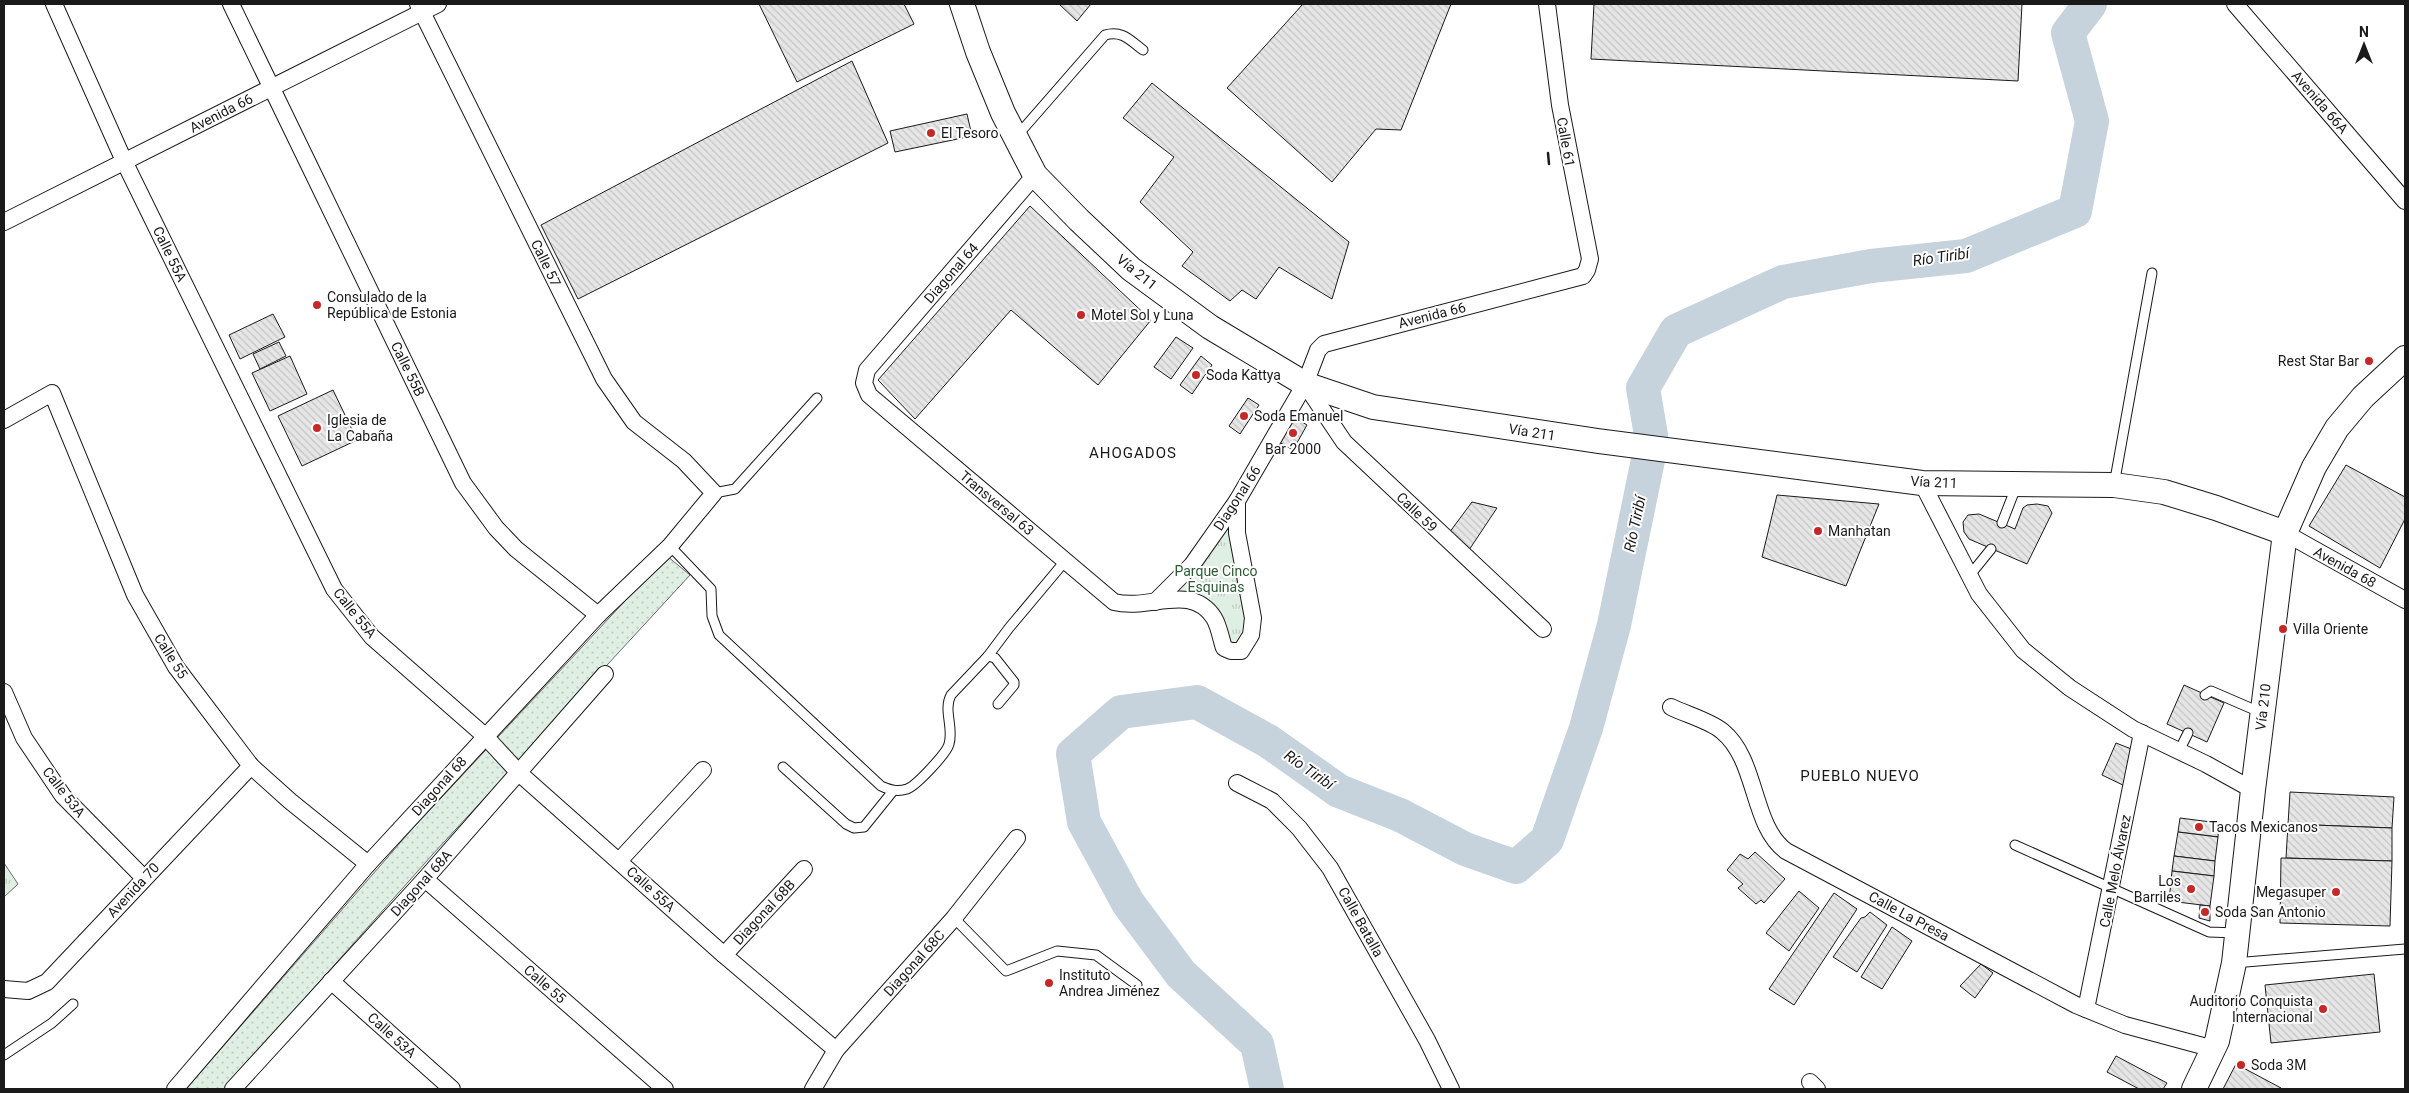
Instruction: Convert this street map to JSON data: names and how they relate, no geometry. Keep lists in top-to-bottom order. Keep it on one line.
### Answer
{"streets":{"main road":["Vía 211","Vía 210"],"street":["Avenida 66A","Avenida 66","Calle 61","Calle 55A","Calle 57","Diagonal 64","Calle 55B","Diagonal 66","Transversal 63","Calle 59","Avenida 68","Calle 55","Diagonal 68","Calle 53A","Calle Melo Álvarez","Diagonal 68A","Avenida 70","Diagonal 68B","Calle La Presa","Calle Batalla","Diagonal 68C"]},"crossings":[["Avenida 66","Calle 61"],["Avenida 66","Calle 55A"],["Avenida 66","Calle 57"],["Avenida 66","Vía 211"],["Avenida 66","Calle 55B"],["Avenida 66","Diagonal 66"],["Avenida 66","Calle 59"],["Calle 55A","Diagonal 68"],["Calle 55A","Diagonal 68A"],["Calle 55A","Diagonal 68B"],["Calle 55A","Diagonal 68C"],["Calle 57","Diagonal 68"],["Vía 211","Diagonal 64"],["Vía 211","Diagonal 66"],["Vía 211","Calle 59"],["Vía 211","Avenida 68"],["Vía 211","Vía 210"],["Diagonal 64","Transversal 63"],["Calle 55B","Diagonal 68"],["Diagonal 66","Transversal 63"],["Diagonal 66","Calle 59"],["Avenida 68","Vía 210"],["Calle 55","Diagonal 68"],["Calle 55","Diagonal 68A"],["Calle 55","Avenida 70"],["Vía 210","Calle La Presa"],["Calle 53A","Diagonal 68A"],["Calle 53A","Avenida 70"],["Calle Melo Álvarez","Calle La Presa"]],"districts":["AHOGADOS","PUEBLO NUEVO"],"water":["Río Tiribí"],"parks":["Parque Cinco Esquinas"],"places":["El Tesoro","Consulado de la República de Estonia","Motel Sol y Luna","Rest Star Bar","Soda Kattya","Soda Emanuel","Iglesia de La Cabaña","Bar 2000","Manhatan","Villa Oriente","Tacos Mexicanos","Los Barriles","Megasuper","Soda San Antonio","Instituto Andrea Jiménez","Auditorio Conquista Internacional","Soda 3M"],"north":"top"}
